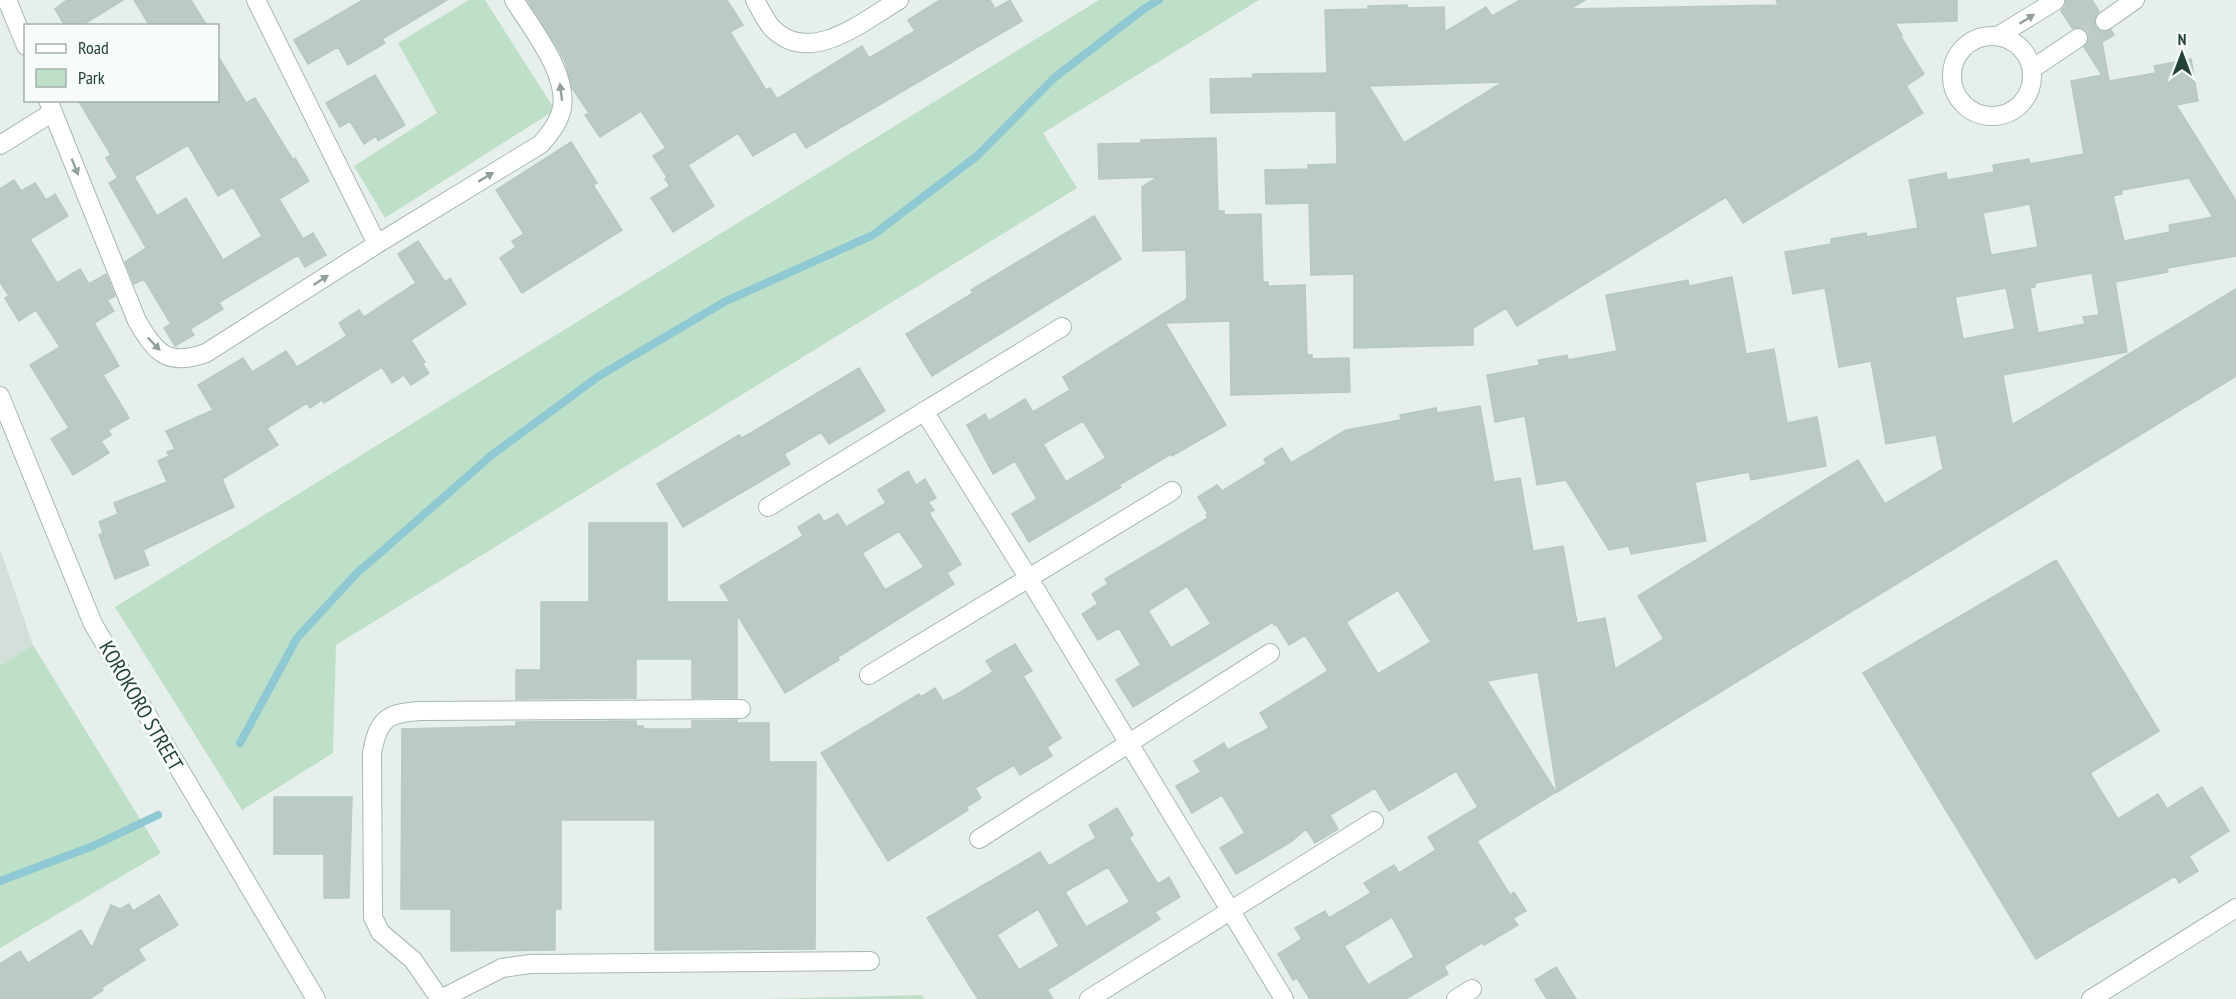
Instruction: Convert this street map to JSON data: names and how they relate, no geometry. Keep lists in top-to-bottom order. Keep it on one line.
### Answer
{"streets":{"street":["KOROKORO STREET"]},"legend":["Road","Park"],"north":"top"}
